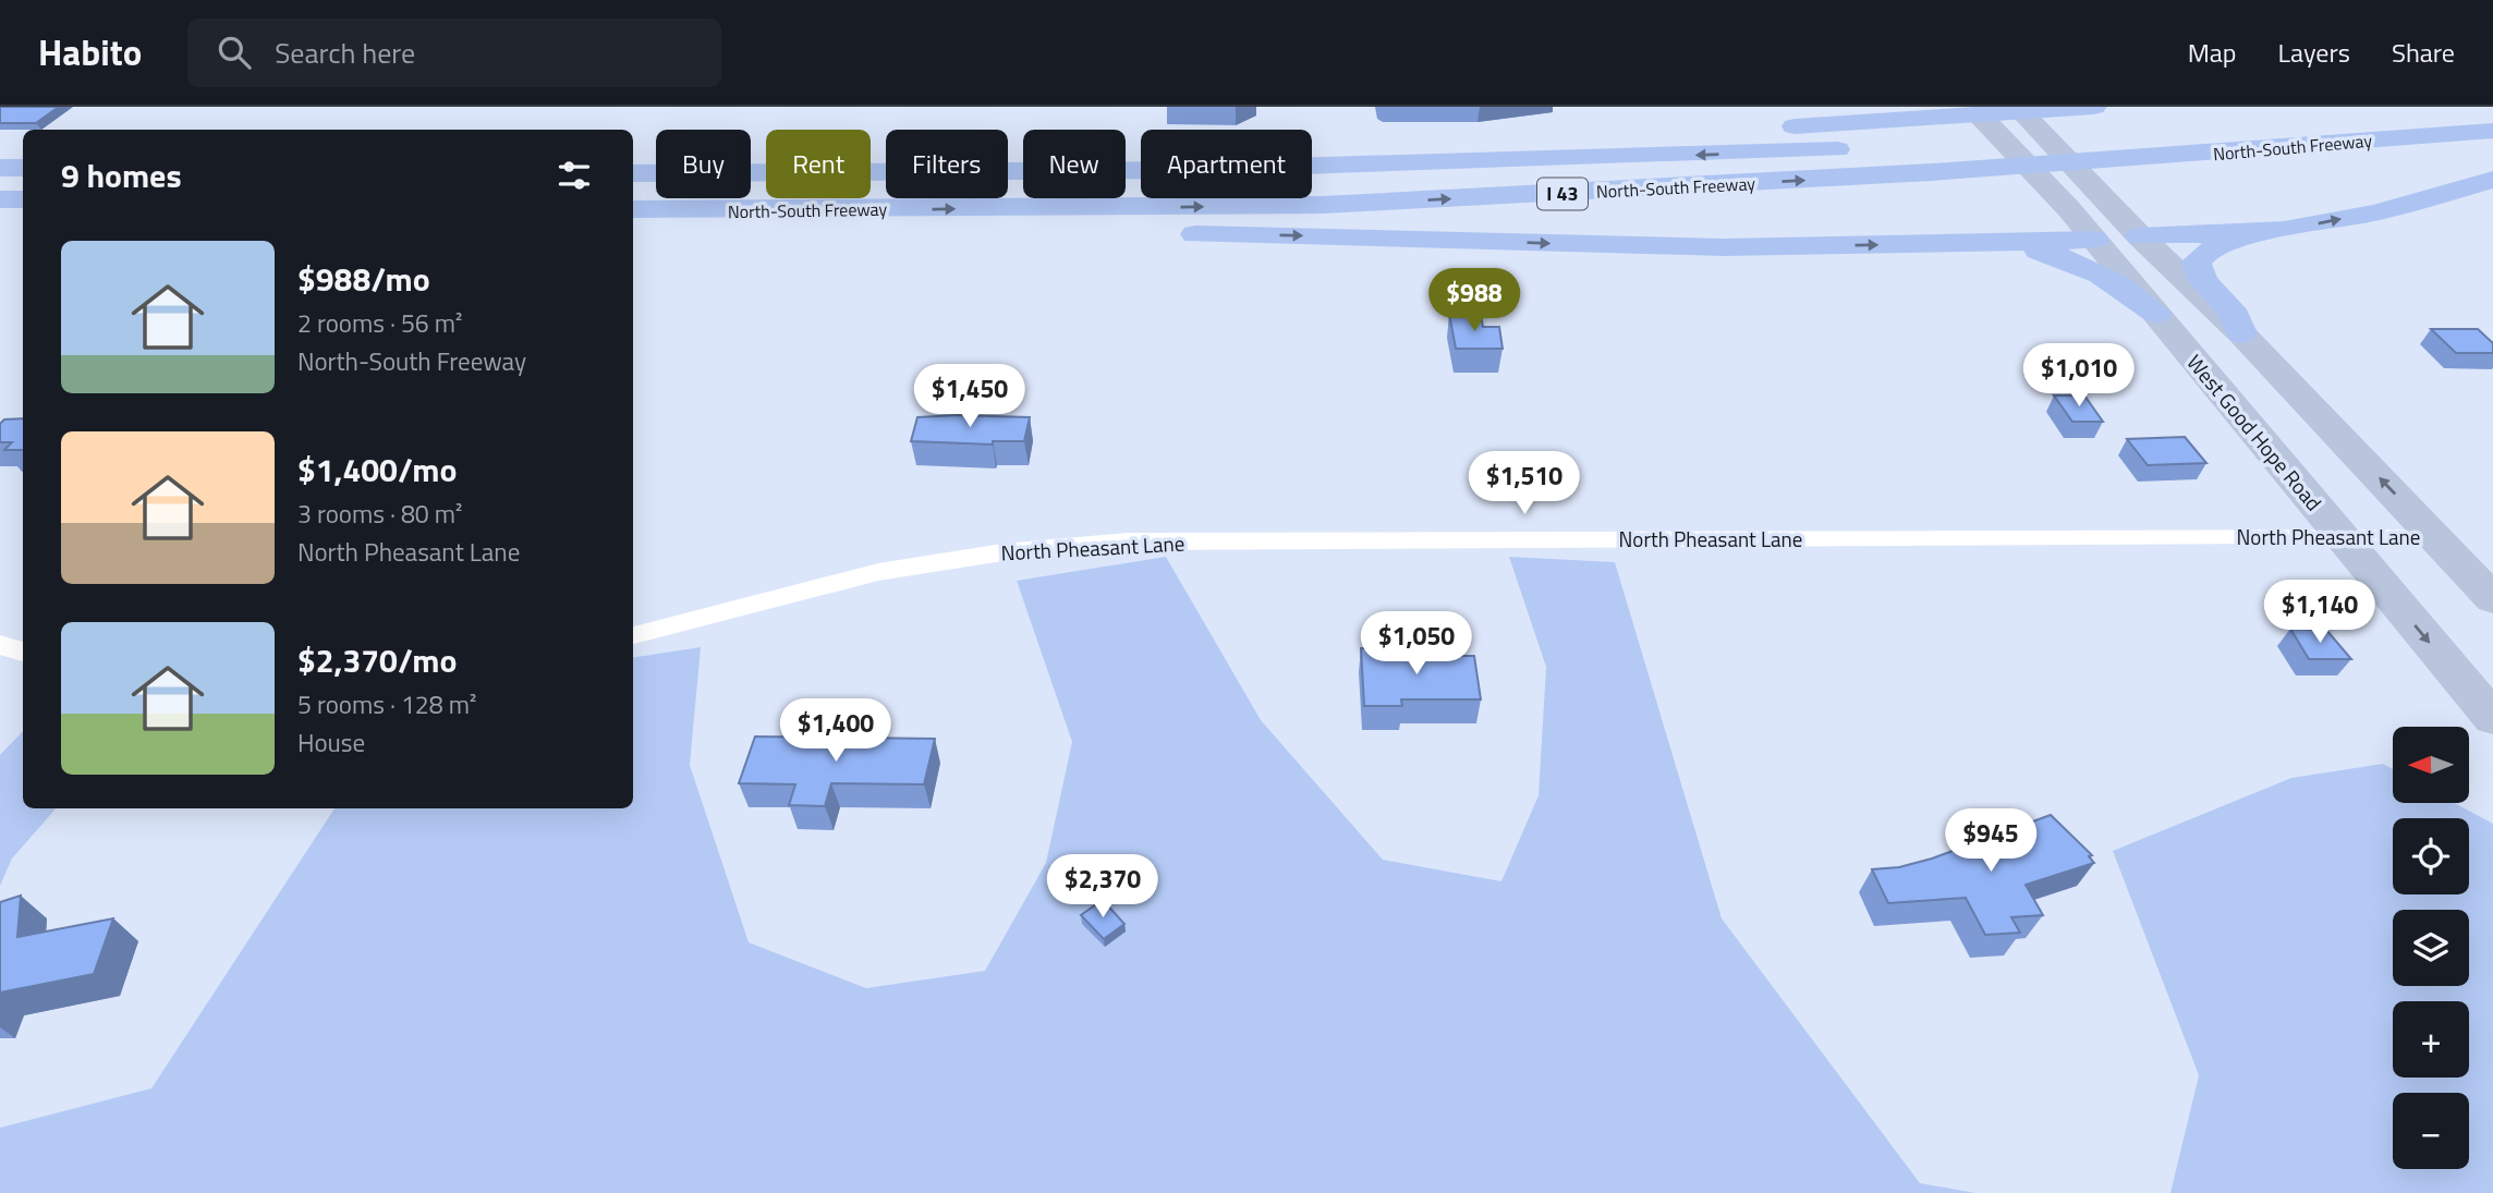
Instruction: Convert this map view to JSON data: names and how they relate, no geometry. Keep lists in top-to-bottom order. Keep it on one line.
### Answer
{"streets":{"highway":["North-South Freeway","I 43"],"main road":["West Good Hope Road"],"street":["North Pheasant Lane"]},"crossings":[["West Good Hope Road","North Pheasant Lane"]],"north":"left","page":{"header":"Habito","search":"Search here","nav":["Map","Layers","Share"],"chip":["Buy","Rent","Filters","New","Apartment"],"heading":"9 homes","list":[{"name":"$988/mo","note":"2 rooms · 56 m² · North-South Freeway"},{"name":"$1,400/mo","note":"3 rooms · 80 m² · North Pheasant Lane"},{"name":"$2,370/mo","note":"5 rooms · 128 m² · House"}],"price":["$988","$1,010","$1,450","$1,510","$1,140","$1,050","$1,400","$945","$2,370"],"map_buttons":["+","−"]}}
